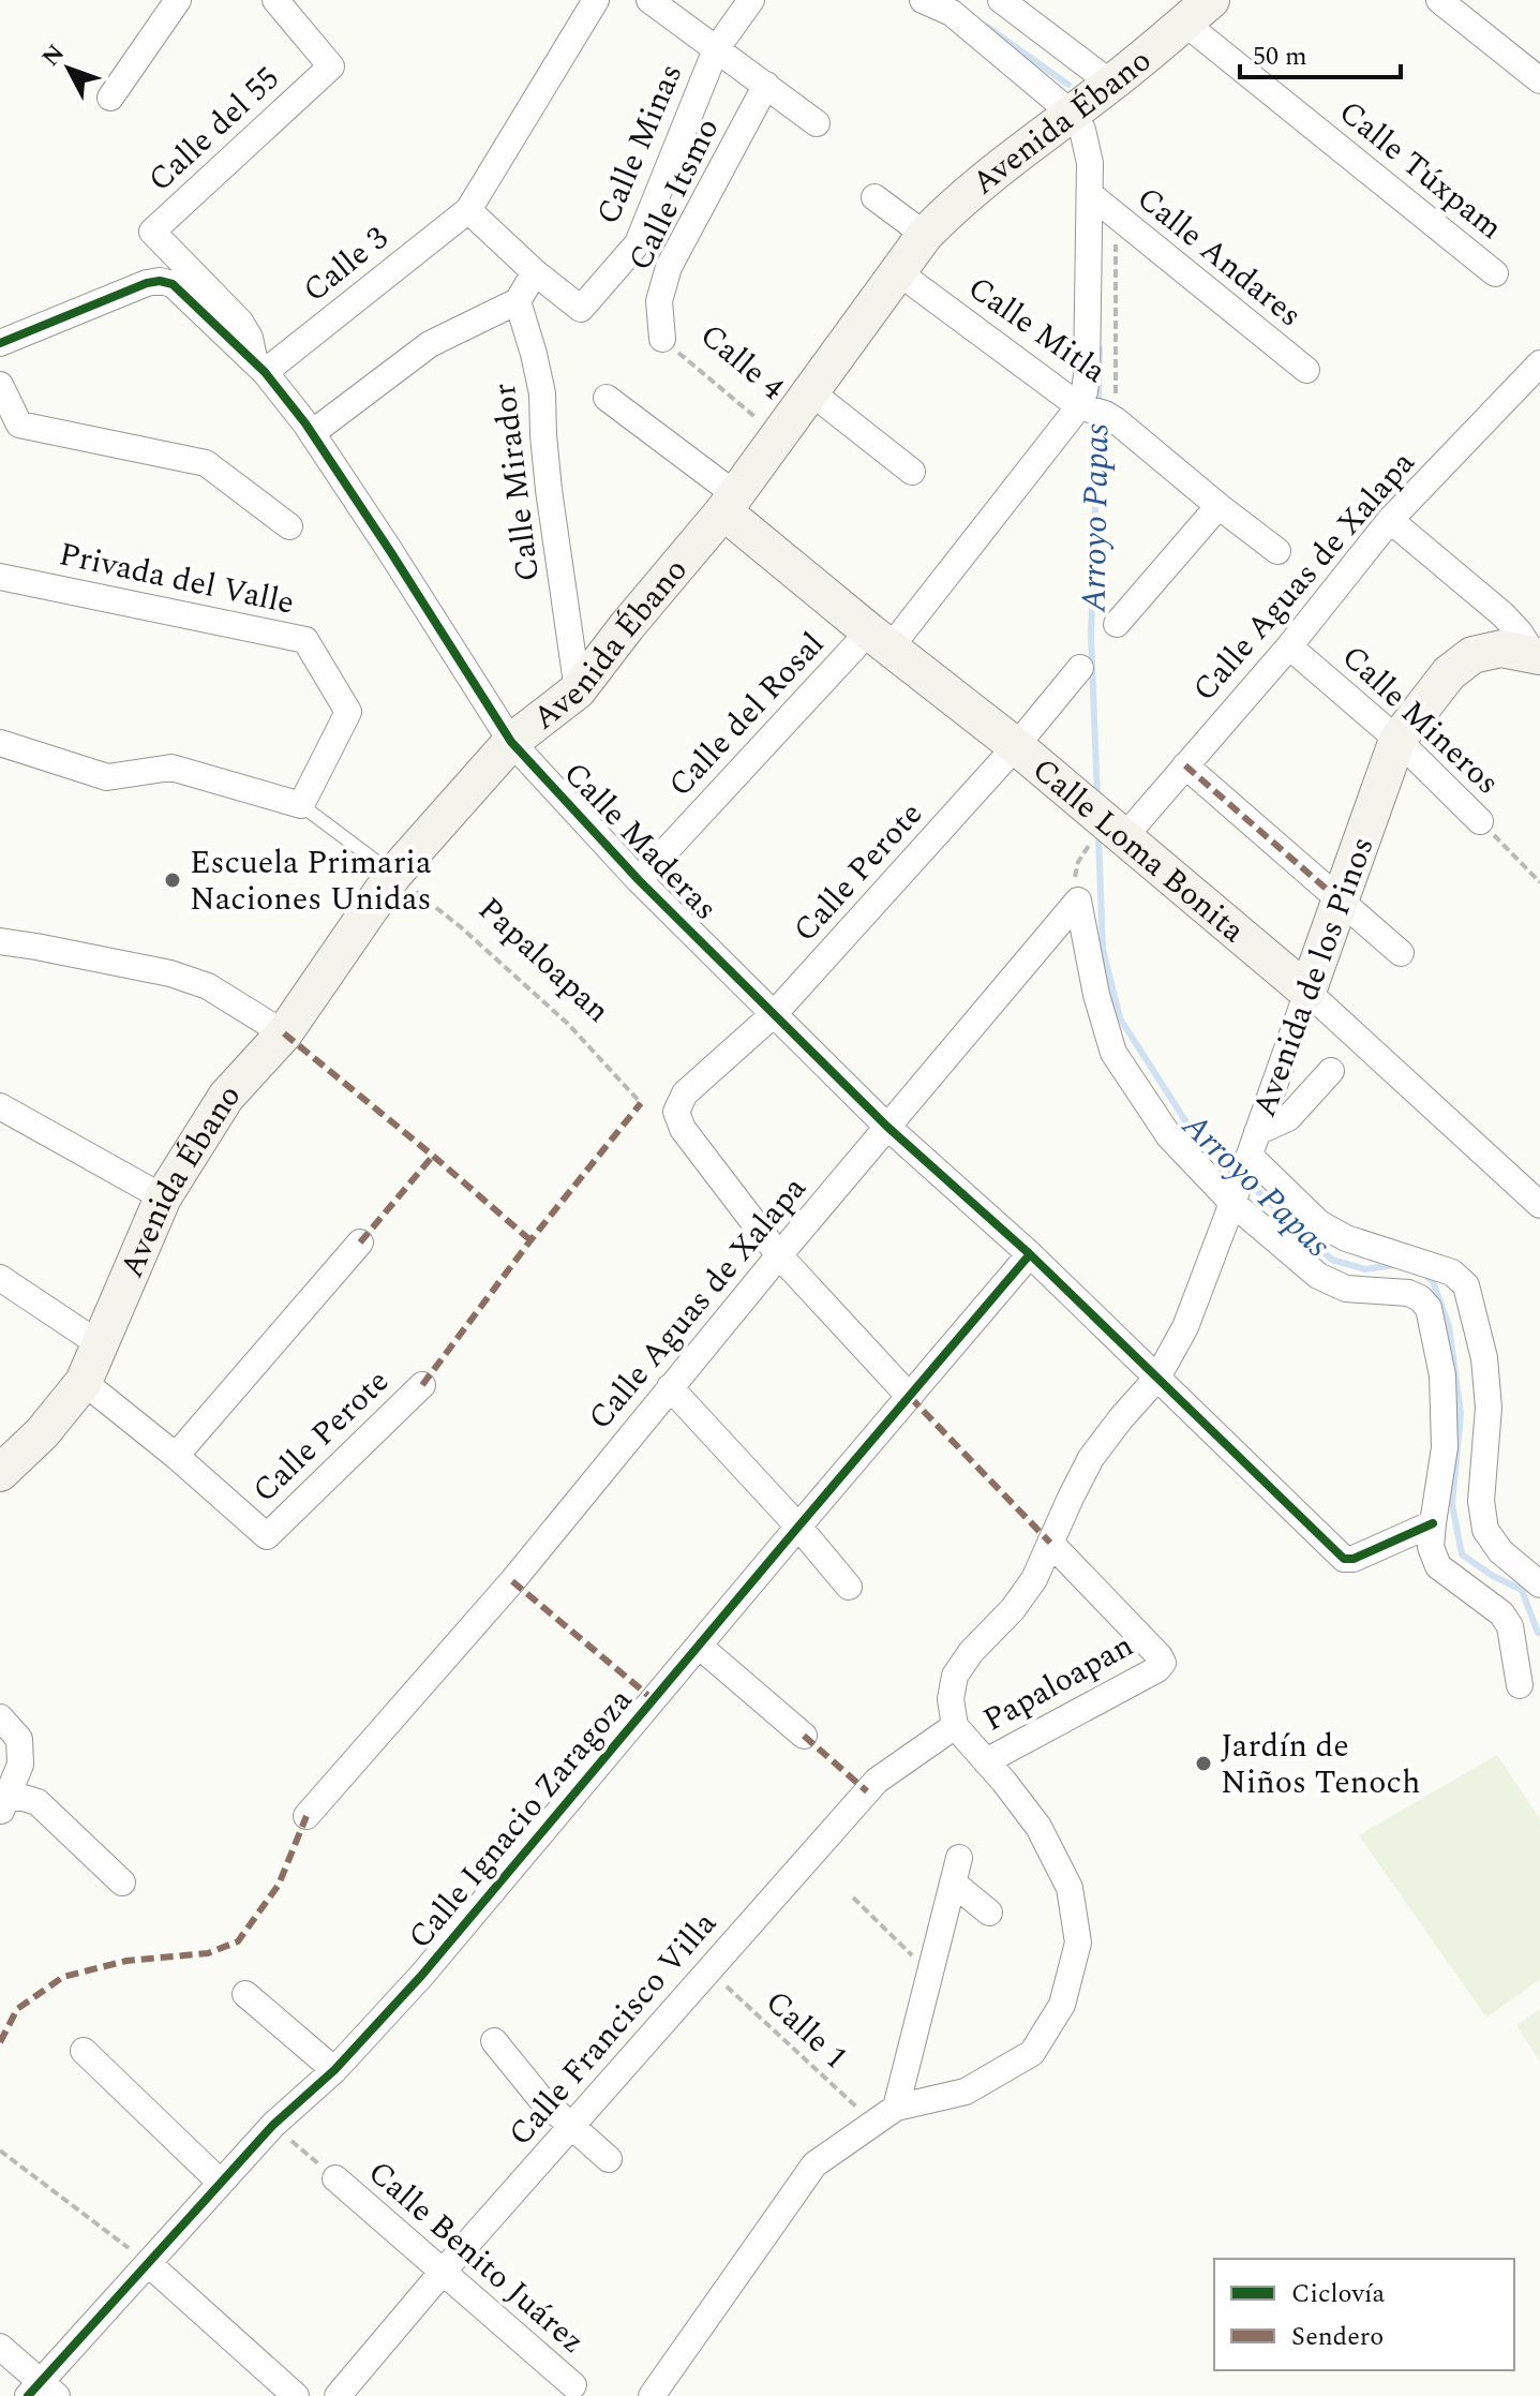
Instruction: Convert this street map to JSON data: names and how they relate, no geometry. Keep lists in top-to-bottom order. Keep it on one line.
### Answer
{"streets":{"main road":["Avenida Ébano","Calle Loma Bonita","Avenida de los Pinos"],"street":["Calle del 55","Calle Minas","Calle Túxpam","Calle Itsmo","Calle Andares","Calle 3","Calle Mitla","Calle Mirador","Calle Aguas de Xalapa","Privada del Valle","Calle del Rosal","Calle Mineros","Calle Maderas","Calle Perote","Papaloapan","Calle Ignacio Zaragoza","Calle Francisco Villa","Calle Benito Juárez"],"path":["Calle 4","Calle 1"]},"crossings":[["Avenida Ébano","Calle Túxpam"],["Avenida Ébano","Calle Mitla"],["Avenida Ébano","Calle 4"],["Avenida Ébano","Calle Mirador"],["Avenida Ébano","Calle Maderas"],["Avenida Ébano","Calle Loma Bonita"],["Avenida Ébano","Papaloapan"],["Calle del 55","Calle 3"],["Calle del 55","Calle Maderas"],["Calle Itsmo","Calle 4"],["Calle 3","Calle Maderas"],["Calle Mitla","Calle del Rosal"],["Calle Aguas de Xalapa","Calle Mineros"],["Calle Aguas de Xalapa","Calle Maderas"],["Calle Aguas de Xalapa","Calle Loma Bonita"],["Calle Aguas de Xalapa","Calle Perote"],["Calle del Rosal","Calle Maderas"],["Calle del Rosal","Calle Loma Bonita"],["Calle Mineros","Avenida de los Pinos"],["Calle Maderas","Calle Perote"],["Calle Maderas","Avenida de los Pinos"],["Calle Maderas","Calle Ignacio Zaragoza"],["Calle Loma Bonita","Calle Perote"],["Calle Loma Bonita","Avenida de los Pinos"],["Papaloapan","Avenida de los Pinos"],["Avenida de los Pinos","Calle Francisco Villa"],["Calle Francisco Villa","Calle 1"],["Calle Francisco Villa","Calle Benito Juárez"]],"water":["Arroyo Papas"],"places":["Escuela Primaria Naciones Unidas","Jardín de Niños Tenoch"],"legend":["Ciclovía","Sendero"],"scale_bar":"50 m","north":"top left"}
